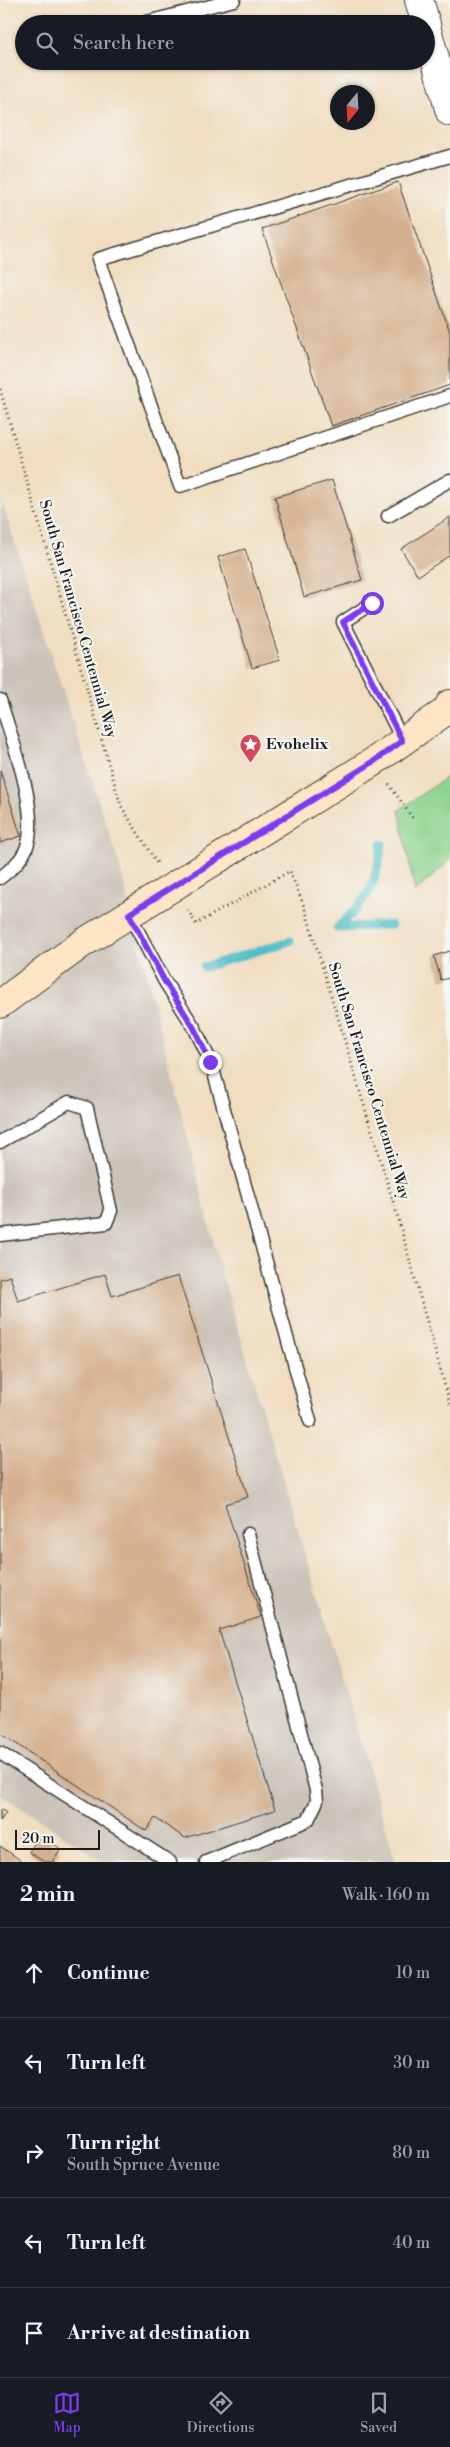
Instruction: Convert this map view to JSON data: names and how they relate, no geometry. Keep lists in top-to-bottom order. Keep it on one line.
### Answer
{"streets":{"path":["South San Francisco Centennial Way"]},"places":{"place":["Evohelix"]},"scale_bar":"20 m","north":"bottom","page":{"search":"Search here","scale":"20 m","heading":["2 min","Walk · 160 m"],"list":[["Continue","10 m"],["Turn left","30 m"],["Turn right","South Spruce Avenue","80 m"],["Turn left","40 m"],"Arrive at destination"],"nav":["Map","Directions","Saved"]}}
